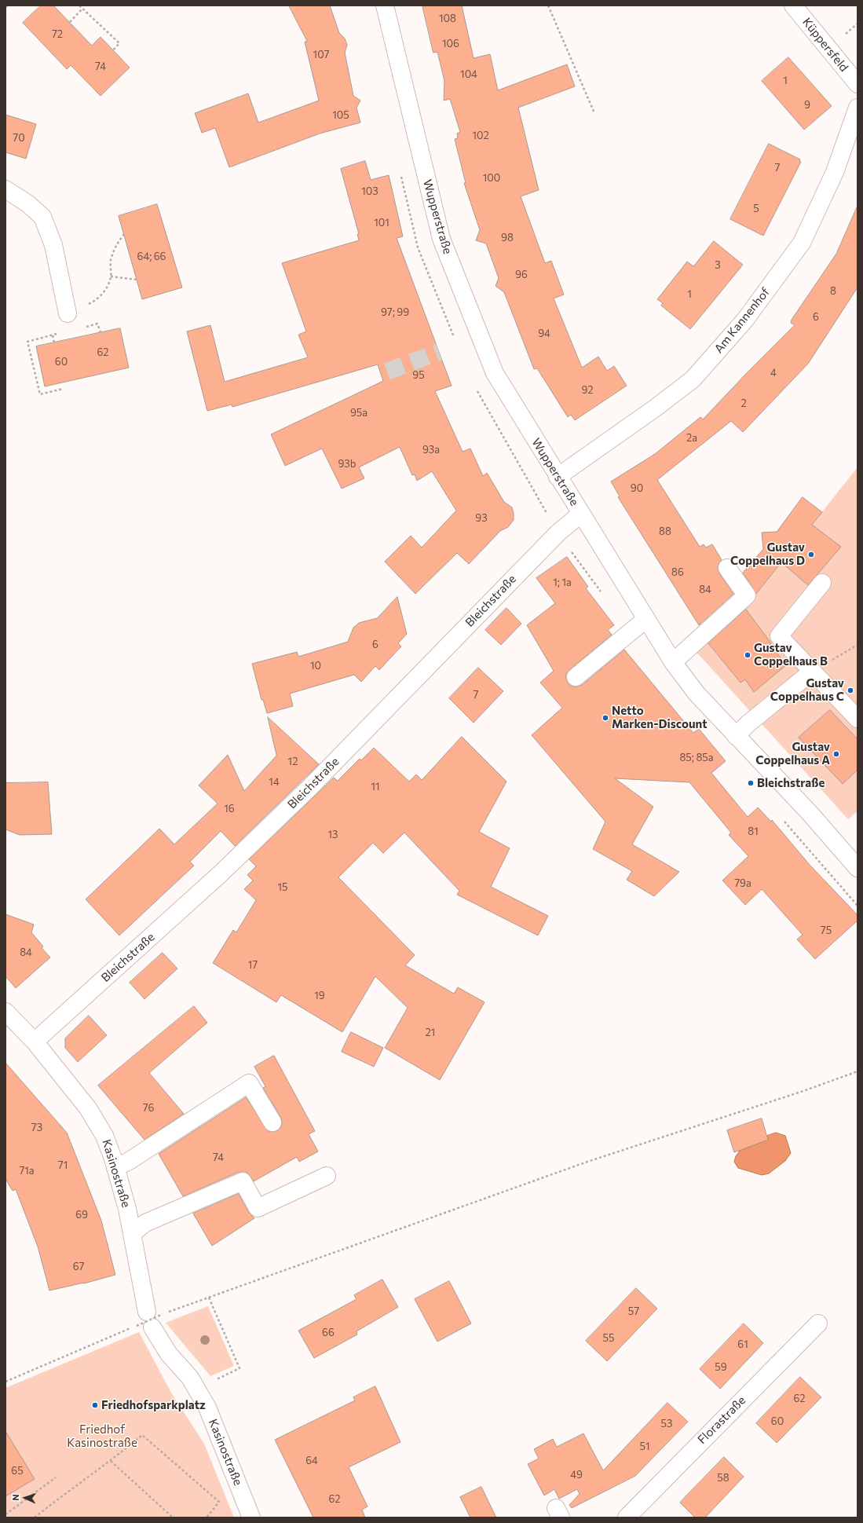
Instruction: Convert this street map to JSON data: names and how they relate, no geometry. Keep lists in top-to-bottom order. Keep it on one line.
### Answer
{"streets":{"street":["Küppersfeld","Wupperstraße","Am Kannenhof","Bleichstraße","Kasinostraße","Florastraße"]},"crossings":[["Wupperstraße","Am Kannenhof"],["Wupperstraße","Bleichstraße"],["Bleichstraße","Kasinostraße"]],"parks":["Friedhof Kasinostraße"],"places":["Gustav Coppelhaus D","Gustav Coppelhaus B","Gustav Coppelhaus C","Netto Marken-Discount","Gustav Coppelhaus A","Bleichstraße","Friedhofsparkplatz"],"house_numbers":["108","72","106","107","74","104","1","9","105","102","70","7","100","103","5","101","98","64; 66","3","96","8","1","97; 99","6","94","62","60","4","95","92","2","95a","2a","93a","93b","90","93","88","86","1; 1a","84","6","10","7","85; 85a","12","14","11","16","81","13","79a","15","75","84","17","19","21","76","73","74","71","71a","69","67","57","66","55","61","59","62","60","53","51","64","65","49","58","62"],"north":"left"}
